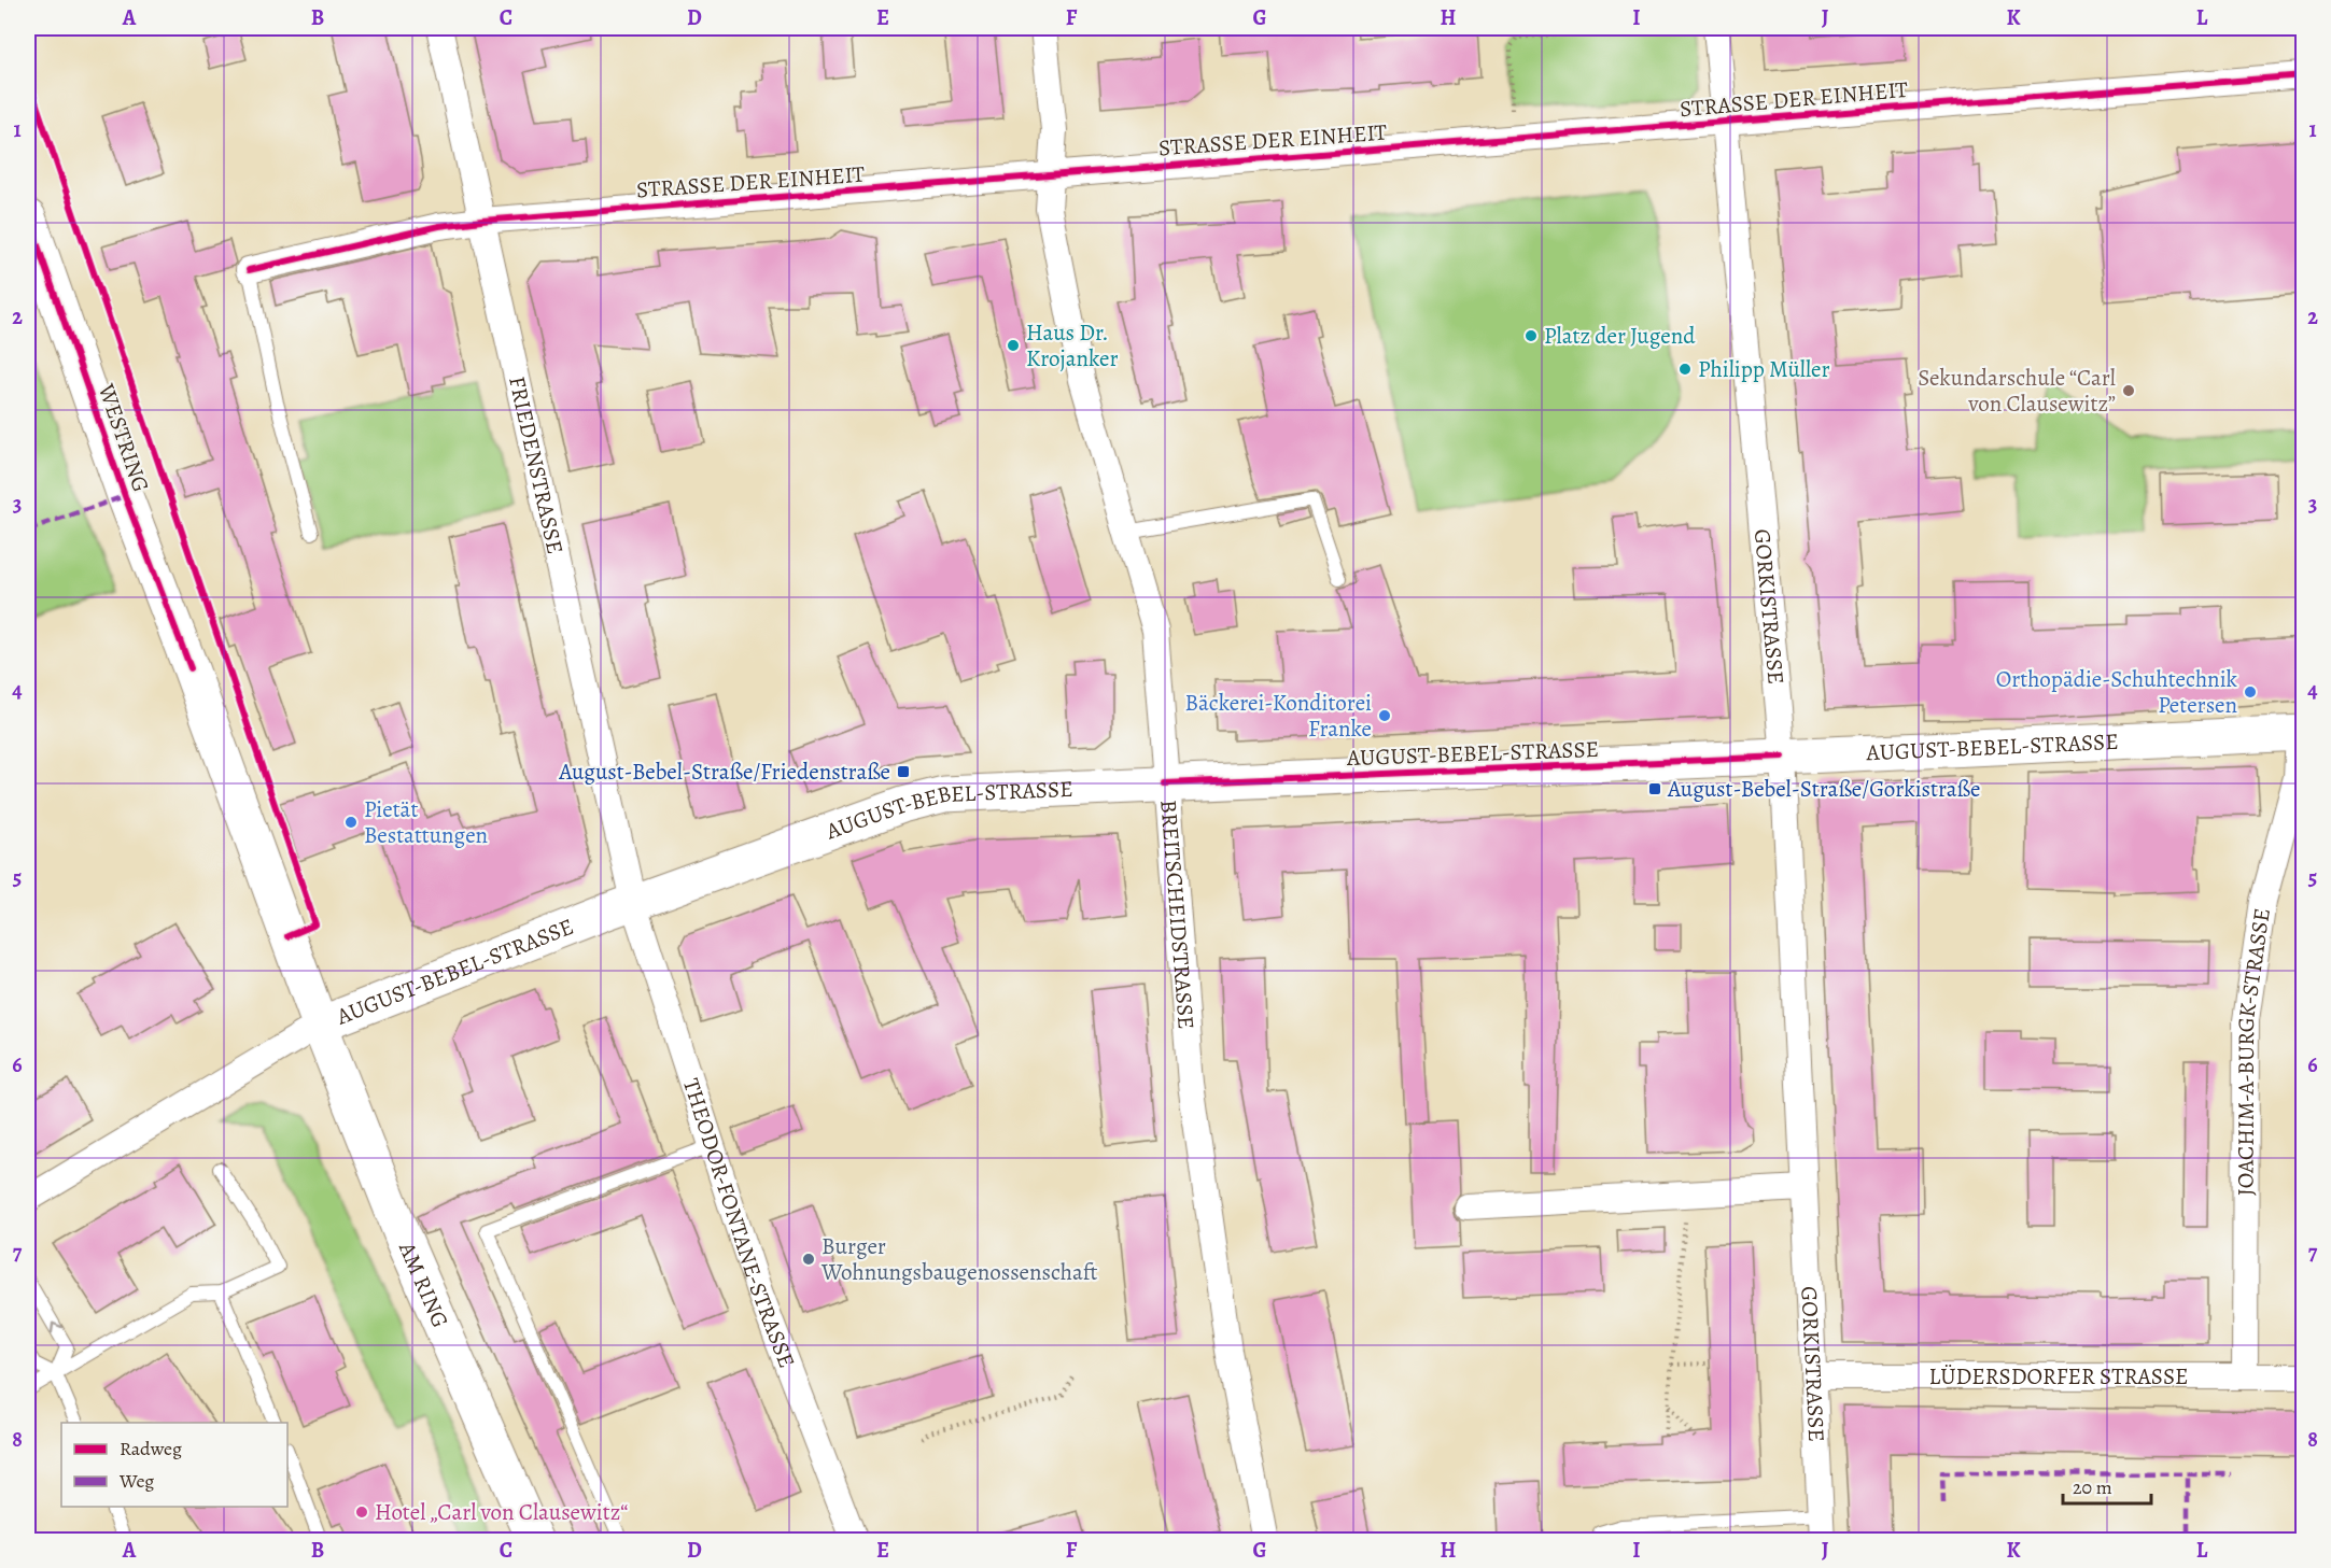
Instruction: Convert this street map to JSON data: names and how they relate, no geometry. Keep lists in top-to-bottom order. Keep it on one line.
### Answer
{"streets":{"street":["STRASSE DER EINHEIT","WESTRING","FRIEDENSTRASSE","GORKISTRASSE","AUGUST-BEBEL-STRASSE","BREITSCHEIDSTRASSE","JOACHIM-A-BURGK-STRASSE","THEODOR-FONTANE-STRASSE","AM RING","LÜDERSDORFER STRASSE"]},"crossings":[["STRASSE DER EINHEIT","FRIEDENSTRASSE"],["STRASSE DER EINHEIT","GORKISTRASSE"],["STRASSE DER EINHEIT","BREITSCHEIDSTRASSE"],["WESTRING","AUGUST-BEBEL-STRASSE"],["WESTRING","AM RING"],["FRIEDENSTRASSE","AUGUST-BEBEL-STRASSE"],["FRIEDENSTRASSE","THEODOR-FONTANE-STRASSE"],["GORKISTRASSE","AUGUST-BEBEL-STRASSE"],["GORKISTRASSE","LÜDERSDORFER STRASSE"],["AUGUST-BEBEL-STRASSE","BREITSCHEIDSTRASSE"],["AUGUST-BEBEL-STRASSE","JOACHIM-A-BURGK-STRASSE"],["AUGUST-BEBEL-STRASSE","THEODOR-FONTANE-STRASSE"],["AUGUST-BEBEL-STRASSE","AM RING"],["JOACHIM-A-BURGK-STRASSE","LÜDERSDORFER STRASSE"]],"places":{"other":["Platz der Jugend","Haus Dr. Krojanker","Philipp Müller","Sekundarschule “Carl von Clausewitz”","Orthopädie-Schuhtechnik Petersen","Bäckerei-Konditorei Franke","Pietät Bestattungen","Burger Wohnungsbaugenossenschaft","Hotel „Carl von Clausewitz“"],"transit":["August-Bebel-Straße/Friedenstraße","August-Bebel-Straße/Gorkistraße"]},"legend":["Radweg","Weg"],"scale_bar":"20 m","grid":{"columns":["A","B","C","D","E","F","G","H","I","J","K","L"],"rows":["1","2","3","4","5","6","7","8"]}}
